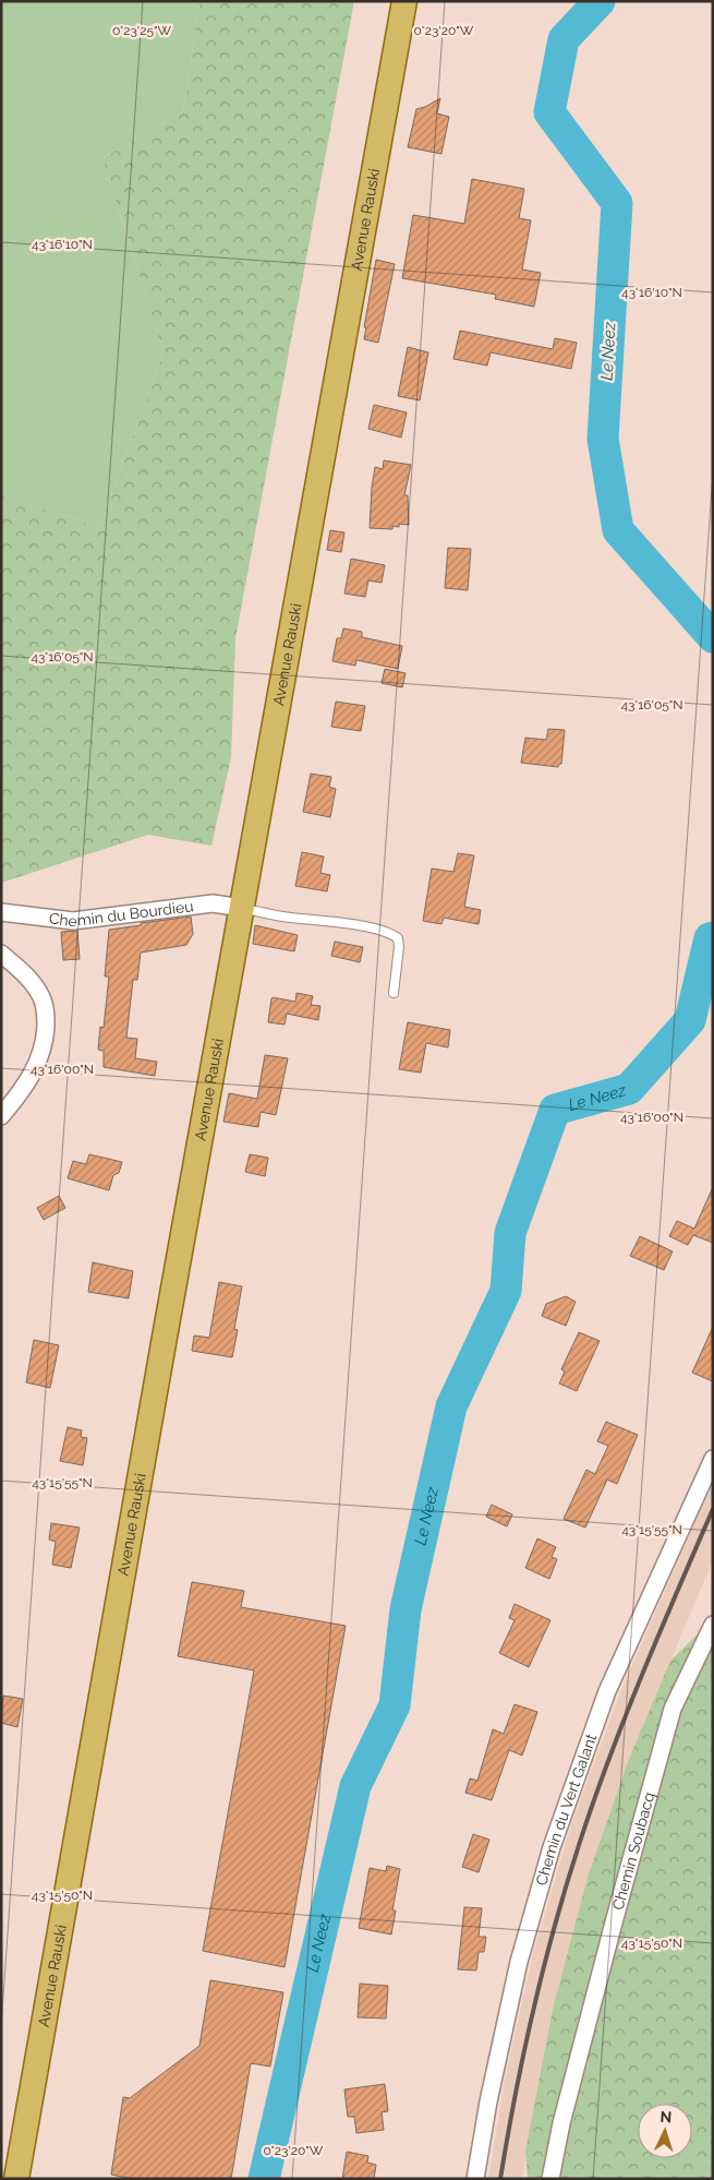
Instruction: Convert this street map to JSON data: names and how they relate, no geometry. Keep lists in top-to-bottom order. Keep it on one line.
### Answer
{"streets":{"main road":["Avenue Rauski"],"street":["Chemin du Bourdieu","Chemin du Vert Galant","Chemin Soubacq"]},"crossings":[["Avenue Rauski","Chemin du Bourdieu"]],"water":["Le Neez"],"north":"top","coordinates":["0°23'25\"W","0°23'20\"W","43°16'10\"N","43°16'05\"N","43°16'00\"N","43°15'55\"N","43°15'50\"N"]}
